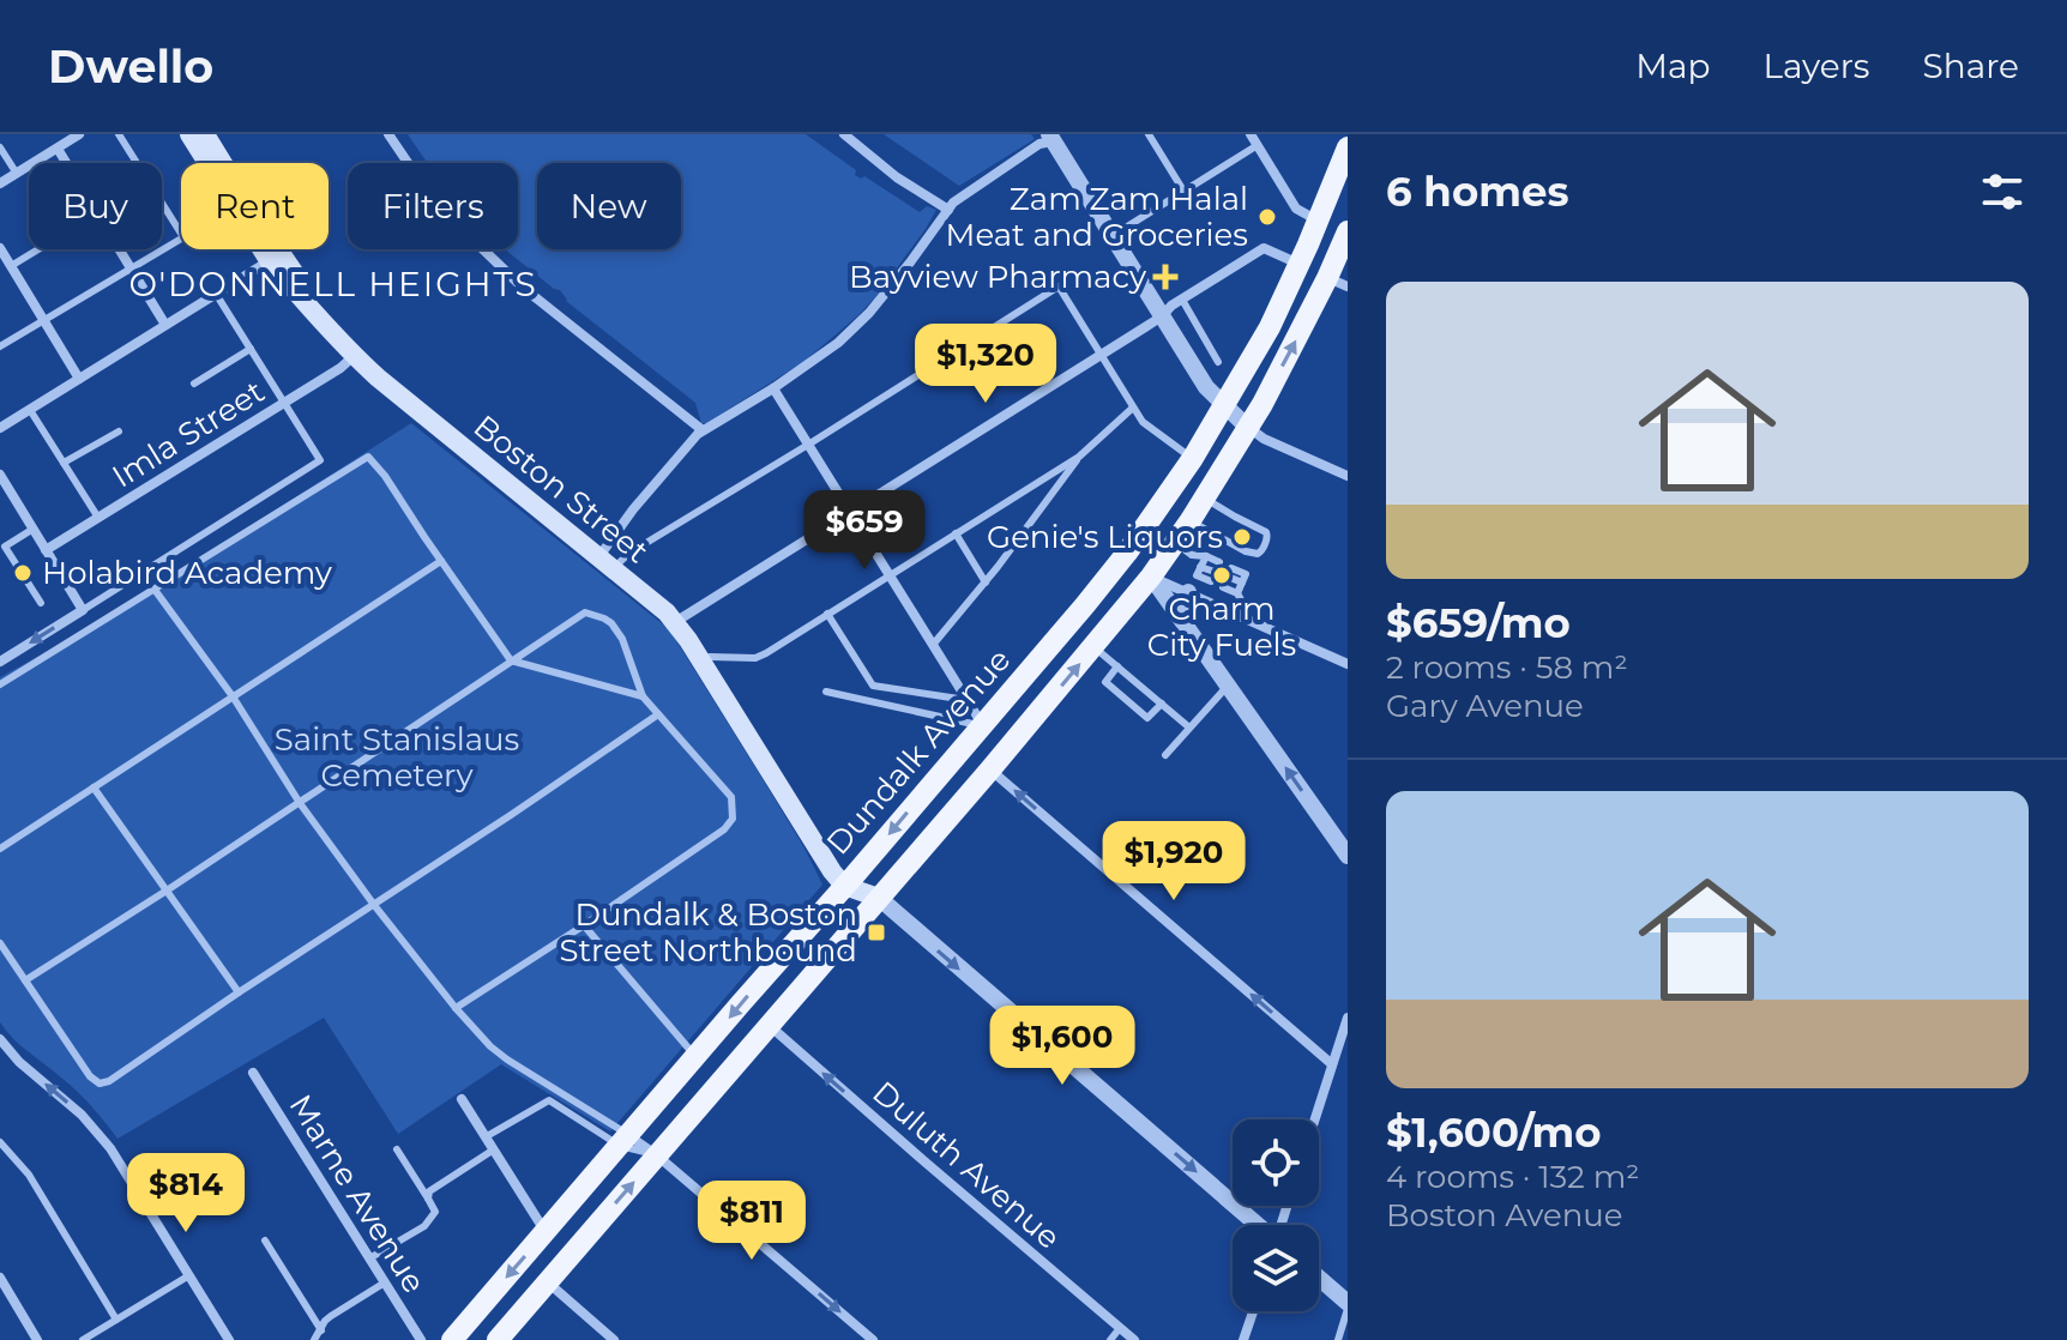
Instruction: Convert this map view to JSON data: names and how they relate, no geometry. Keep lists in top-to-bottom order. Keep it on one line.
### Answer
{"streets":{"main road":["Boston Street","Dundalk Avenue"],"street":["Imla Street","Duluth Avenue","Marne Avenue"]},"crossings":[["Imla Street","Boston Street"],["Boston Street","Dundalk Avenue"],["Dundalk Avenue","Duluth Avenue"]],"one_way":["Duluth Avenue"],"districts":["O'DONNELL HEIGHTS"],"parks":["Saint Stanislaus Cemetery"],"places":{"other":["Zam Zam Halal Meat and Groceries","Genie's Liquors","Holabird Academy","Charm City Fuels"],"health":["Bayview Pharmacy"],"transit":["Dundalk & Boston Street Northbound"]},"page":{"header":"Dwello","nav":["Map","Layers","Share"],"heading":"6 homes","chip":["Buy","Rent","Filters","New"],"list":[{"name":"$659/mo","note":"2 rooms · 58 m² · Gary Avenue"},{"name":"$1,600/mo","note":"4 rooms · 132 m² · Boston Avenue"}],"price":["$1,320","$659","$1,920","$1,600","$814","$811"]}}
